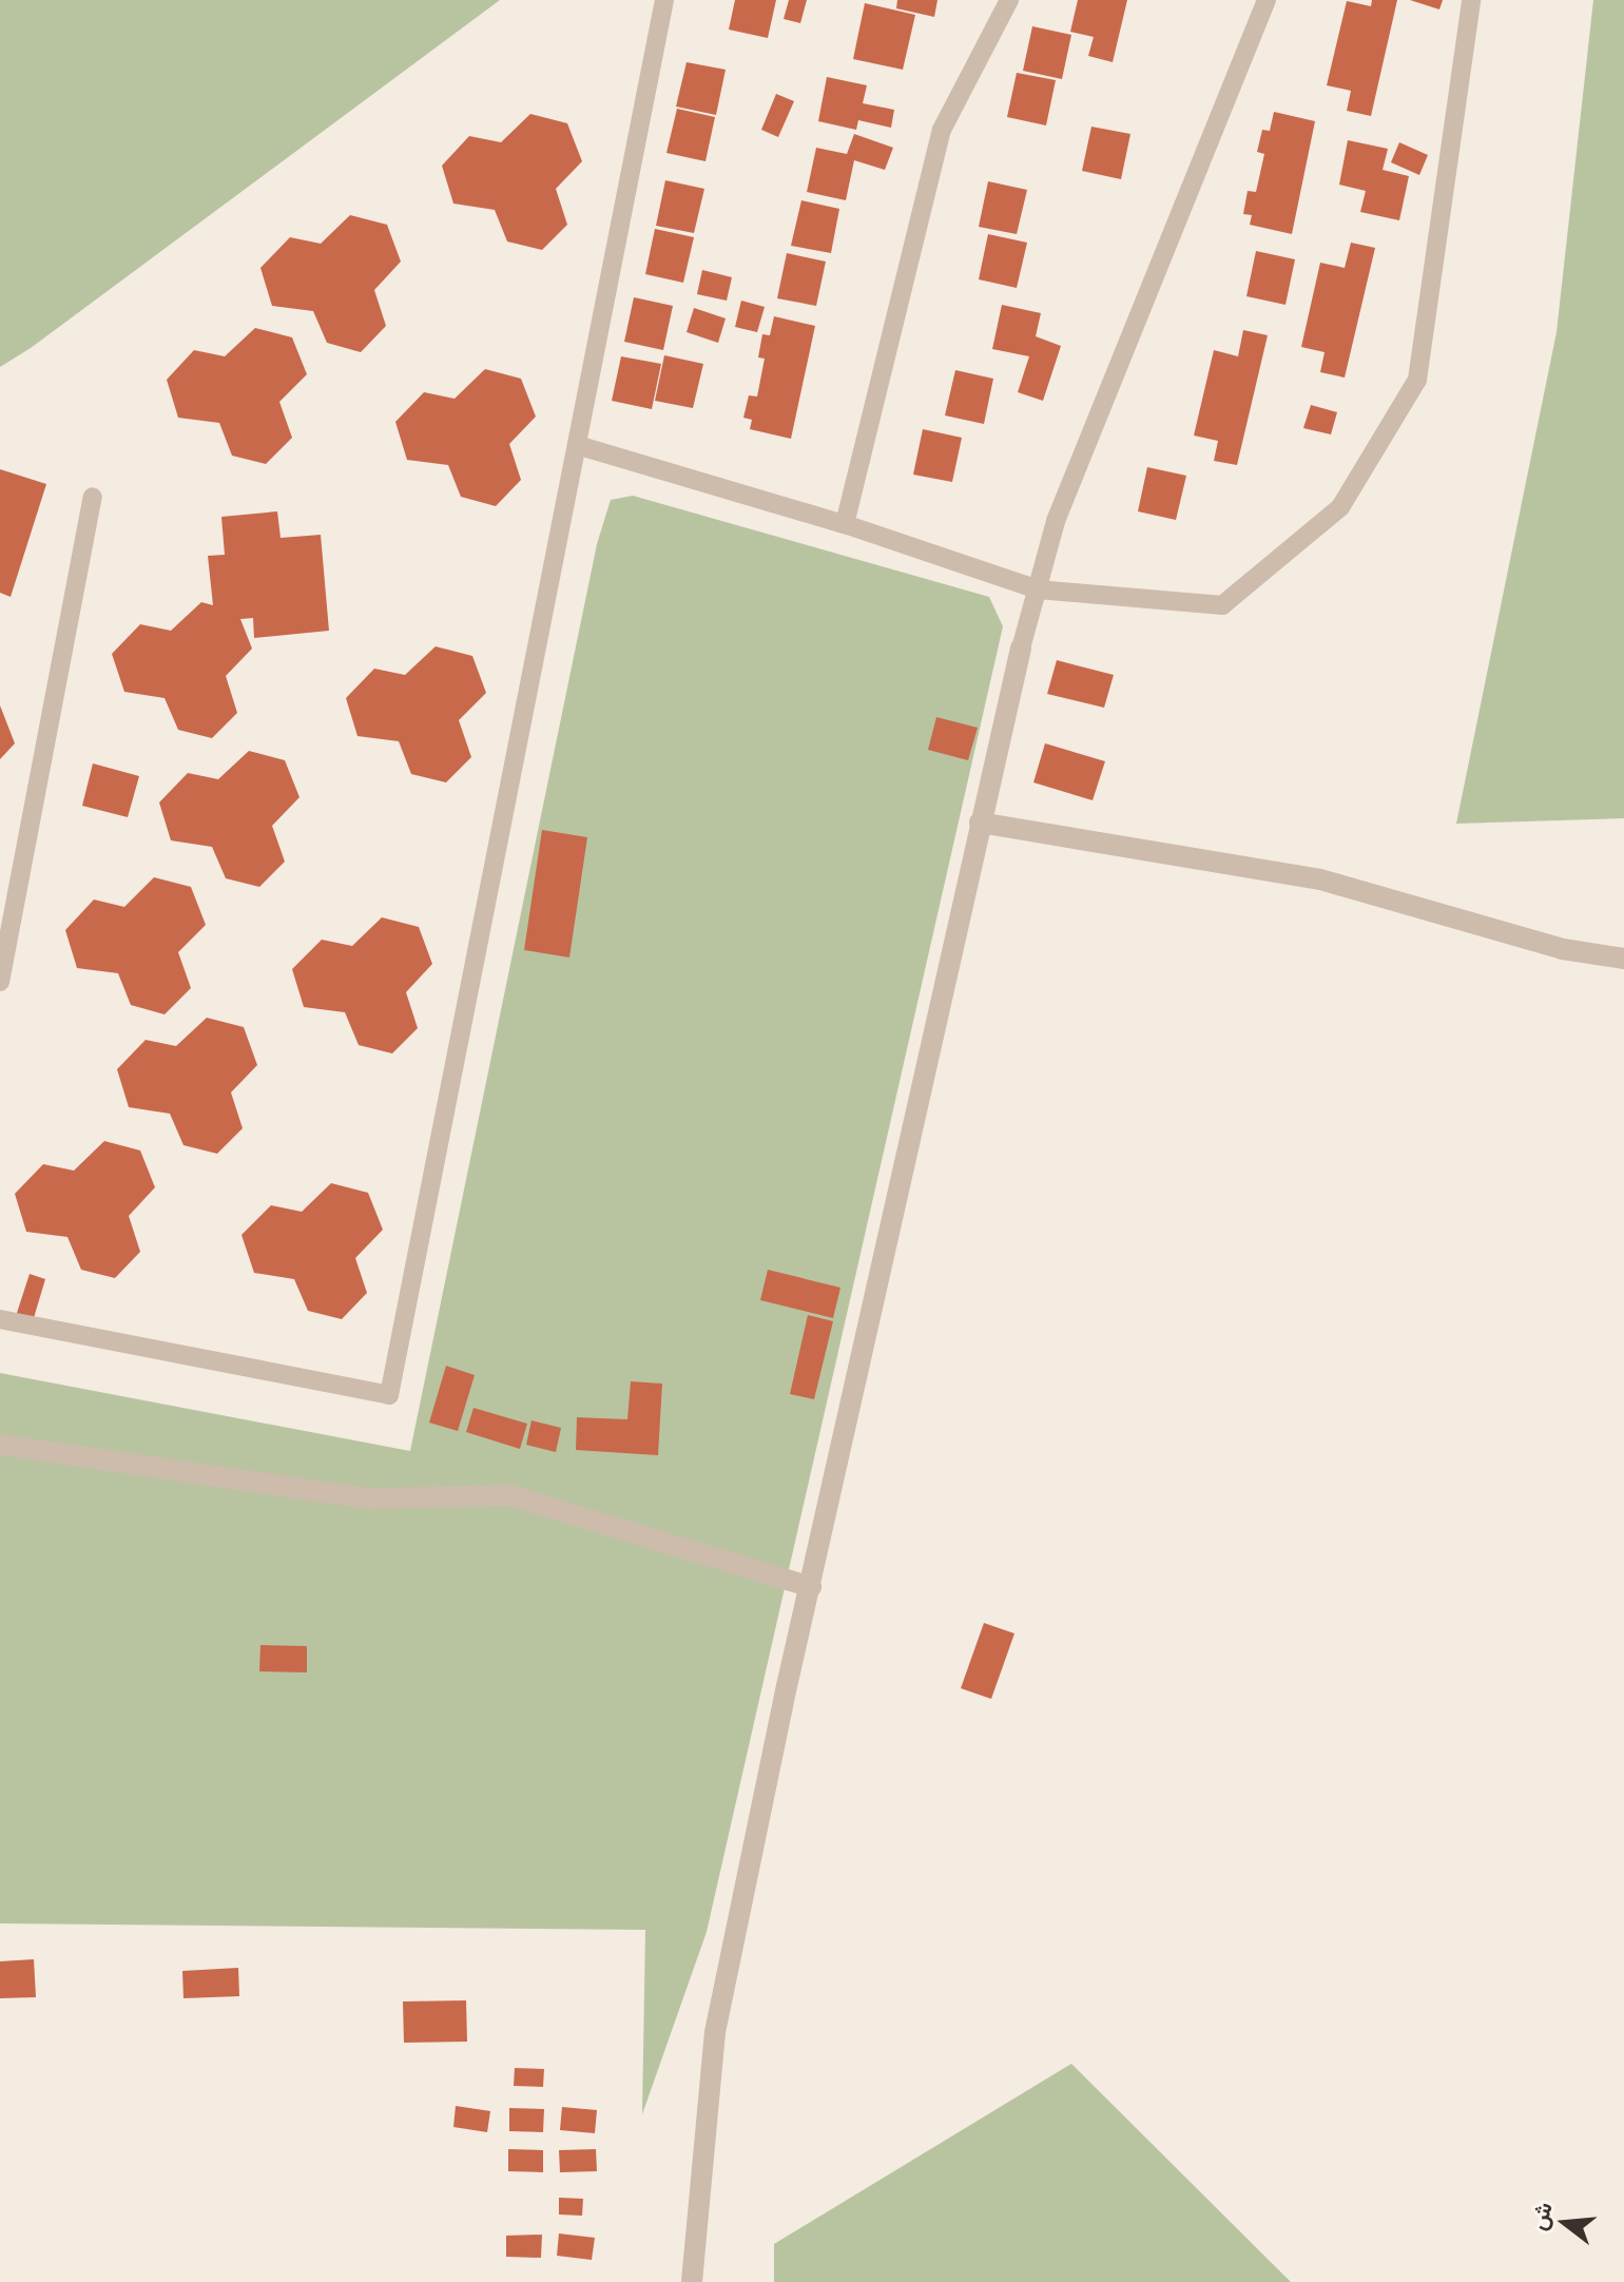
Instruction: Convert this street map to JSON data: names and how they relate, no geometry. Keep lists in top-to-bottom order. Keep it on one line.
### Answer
{"north":"left"}
